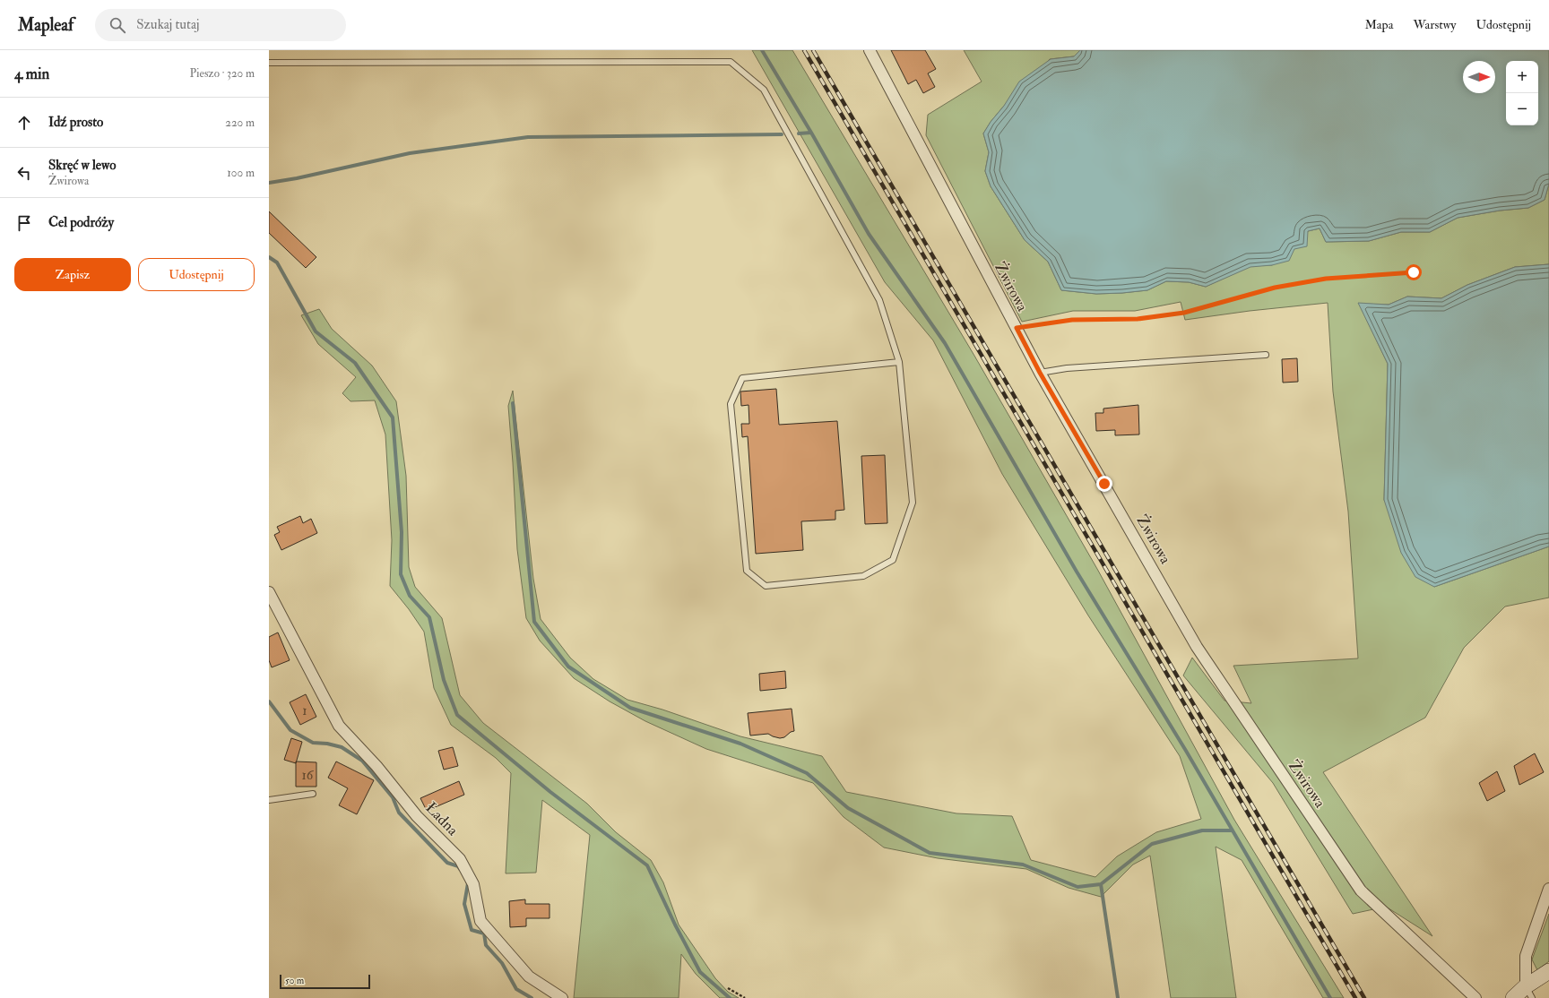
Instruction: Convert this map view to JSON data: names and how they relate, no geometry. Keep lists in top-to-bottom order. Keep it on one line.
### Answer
{"streets":{"street":["Żwirowa","Ładna"]},"house_numbers":["1","16"],"scale_bar":"50 m","north":"right","page":{"header":"Mapleaf","search":"Szukaj tutaj","nav":["Mapa","Warstwy","Udostępnij"],"heading":["4 min","Pieszo · 320 m"],"map_buttons":["+","−"],"list":[["Idź prosto","220 m"],["Skręć w lewo","Żwirowa","100 m"],"Cel podróży"],"buttons":["Zapisz","Udostępnij"],"scale":"50 m"}}
